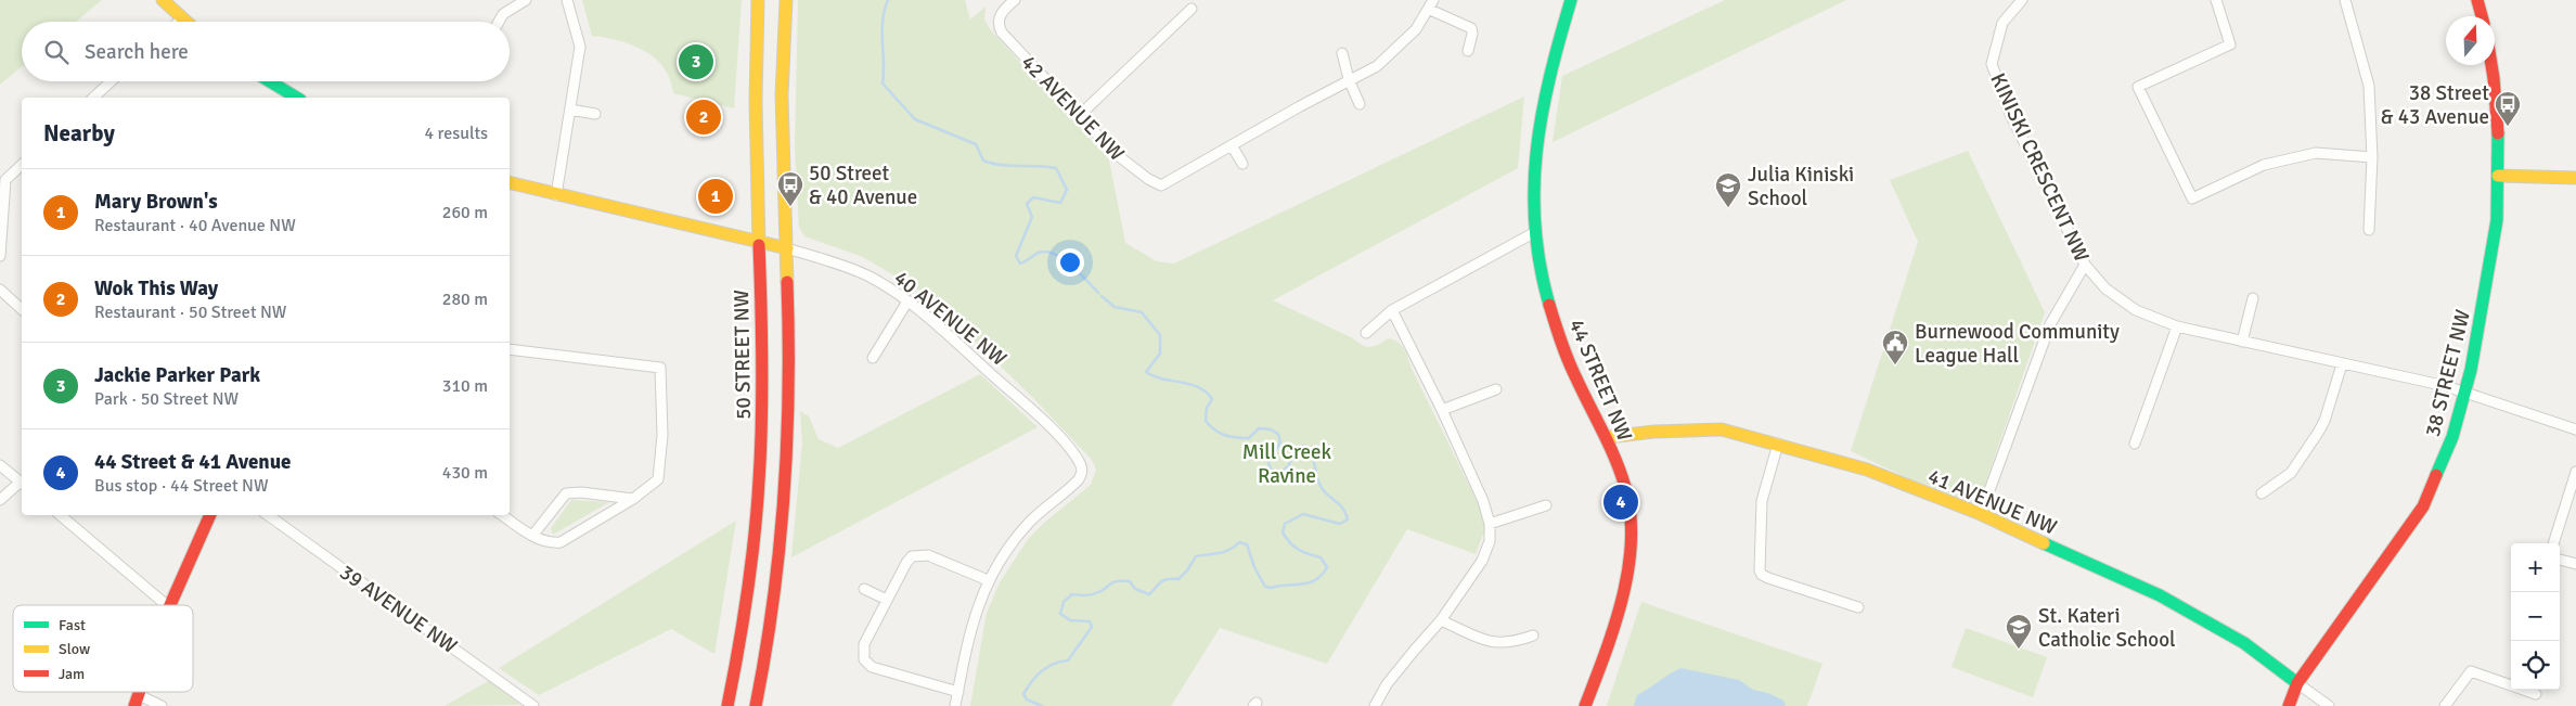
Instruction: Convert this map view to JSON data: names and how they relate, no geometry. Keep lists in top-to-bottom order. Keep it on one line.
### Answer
{"streets":{"street":["42 AVENUE NW","KINISKI CRESCENT NW","40 AVENUE NW","50 STREET NW","38 STREET NW","44 STREET NW","41 AVENUE NW","39 AVENUE NW"]},"crossings":[["KINISKI CRESCENT NW","38 STREET NW"],["40 AVENUE NW","50 STREET NW"],["38 STREET NW","41 AVENUE NW"],["44 STREET NW","41 AVENUE NW"]],"parks":["Mill Creek Ravine"],"places":{"bus stop":["38 Street & 43 Avenue","50 Street & 40 Avenue"],"school or university":["Julia Kiniski School","St. Kateri Catholic School"],"public building":["Burnewood Community League Hall"]},"legend":["Fast","Slow","Jam"],"north":"top","page":{"search":"Search here","pins":["3","2","1","4"],"heading":["Nearby","4 results"],"list":[{"mark":"1","name":"Mary Brown's","note":"Restaurant · 40 Avenue NW","value":"260 m"},{"mark":"2","name":"Wok This Way","note":"Restaurant · 50 Street NW","value":"280 m"},{"mark":"3","name":"Jackie Parker Park","note":"Park · 50 Street NW","value":"310 m"},{"mark":"4","name":"44 Street & 41 Avenue","note":"Bus stop · 44 Street NW","value":"430 m"}],"map_buttons":["+","−"]}}
